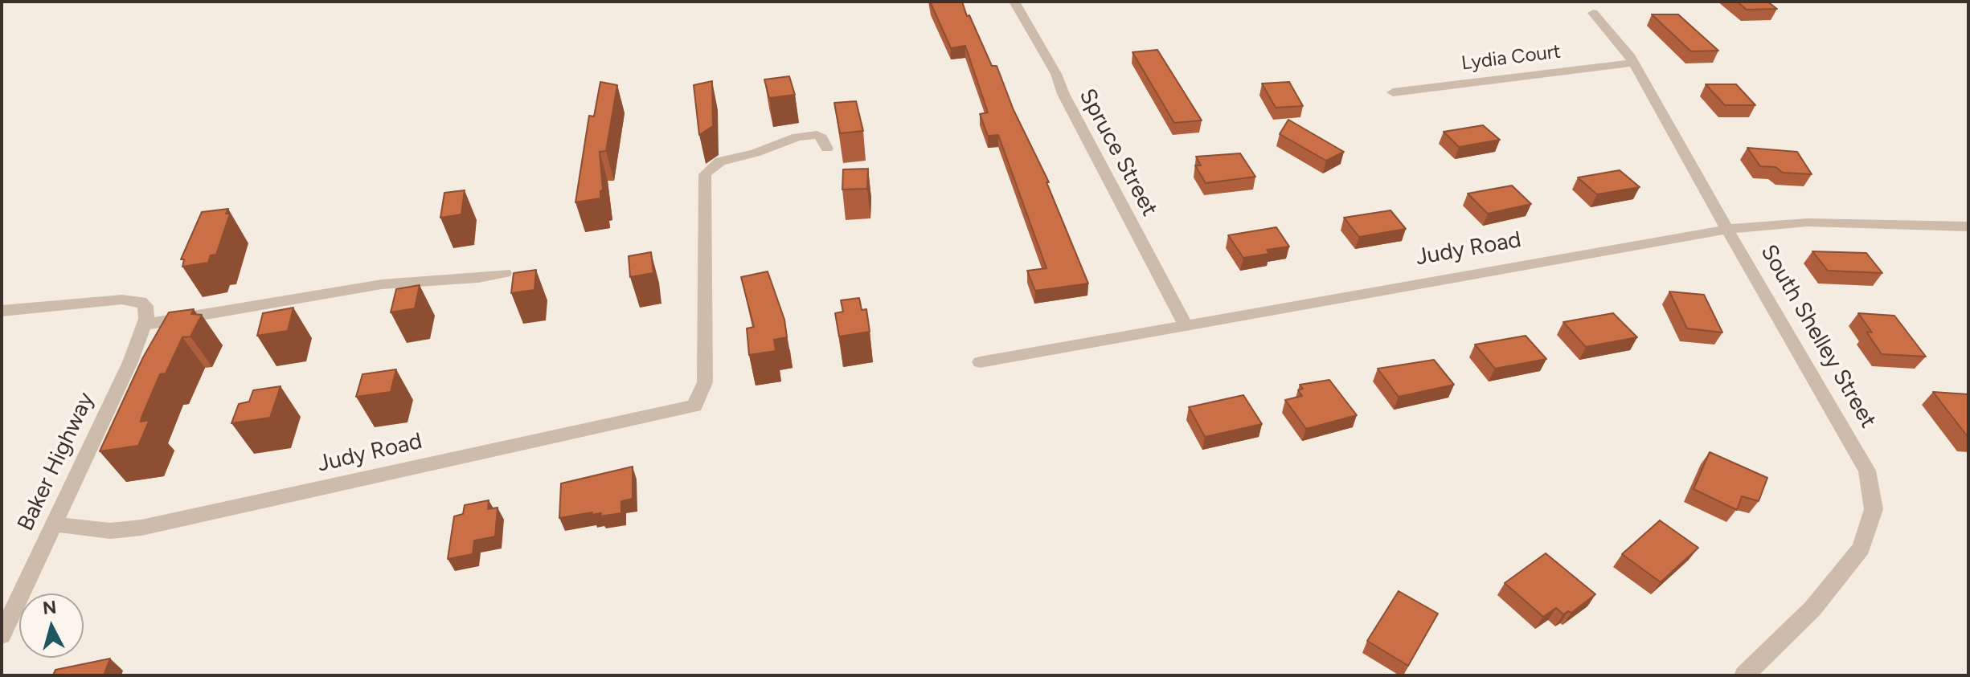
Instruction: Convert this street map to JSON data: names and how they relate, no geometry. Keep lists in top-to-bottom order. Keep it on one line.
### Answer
{"streets":{"street":["Lydia Court","Spruce Street","Judy Road","South Shelley Street","Baker Highway"]},"crossings":[["Lydia Court","South Shelley Street"],["Spruce Street","Judy Road"],["Judy Road","South Shelley Street"],["Judy Road","Baker Highway"]],"north":"top"}
